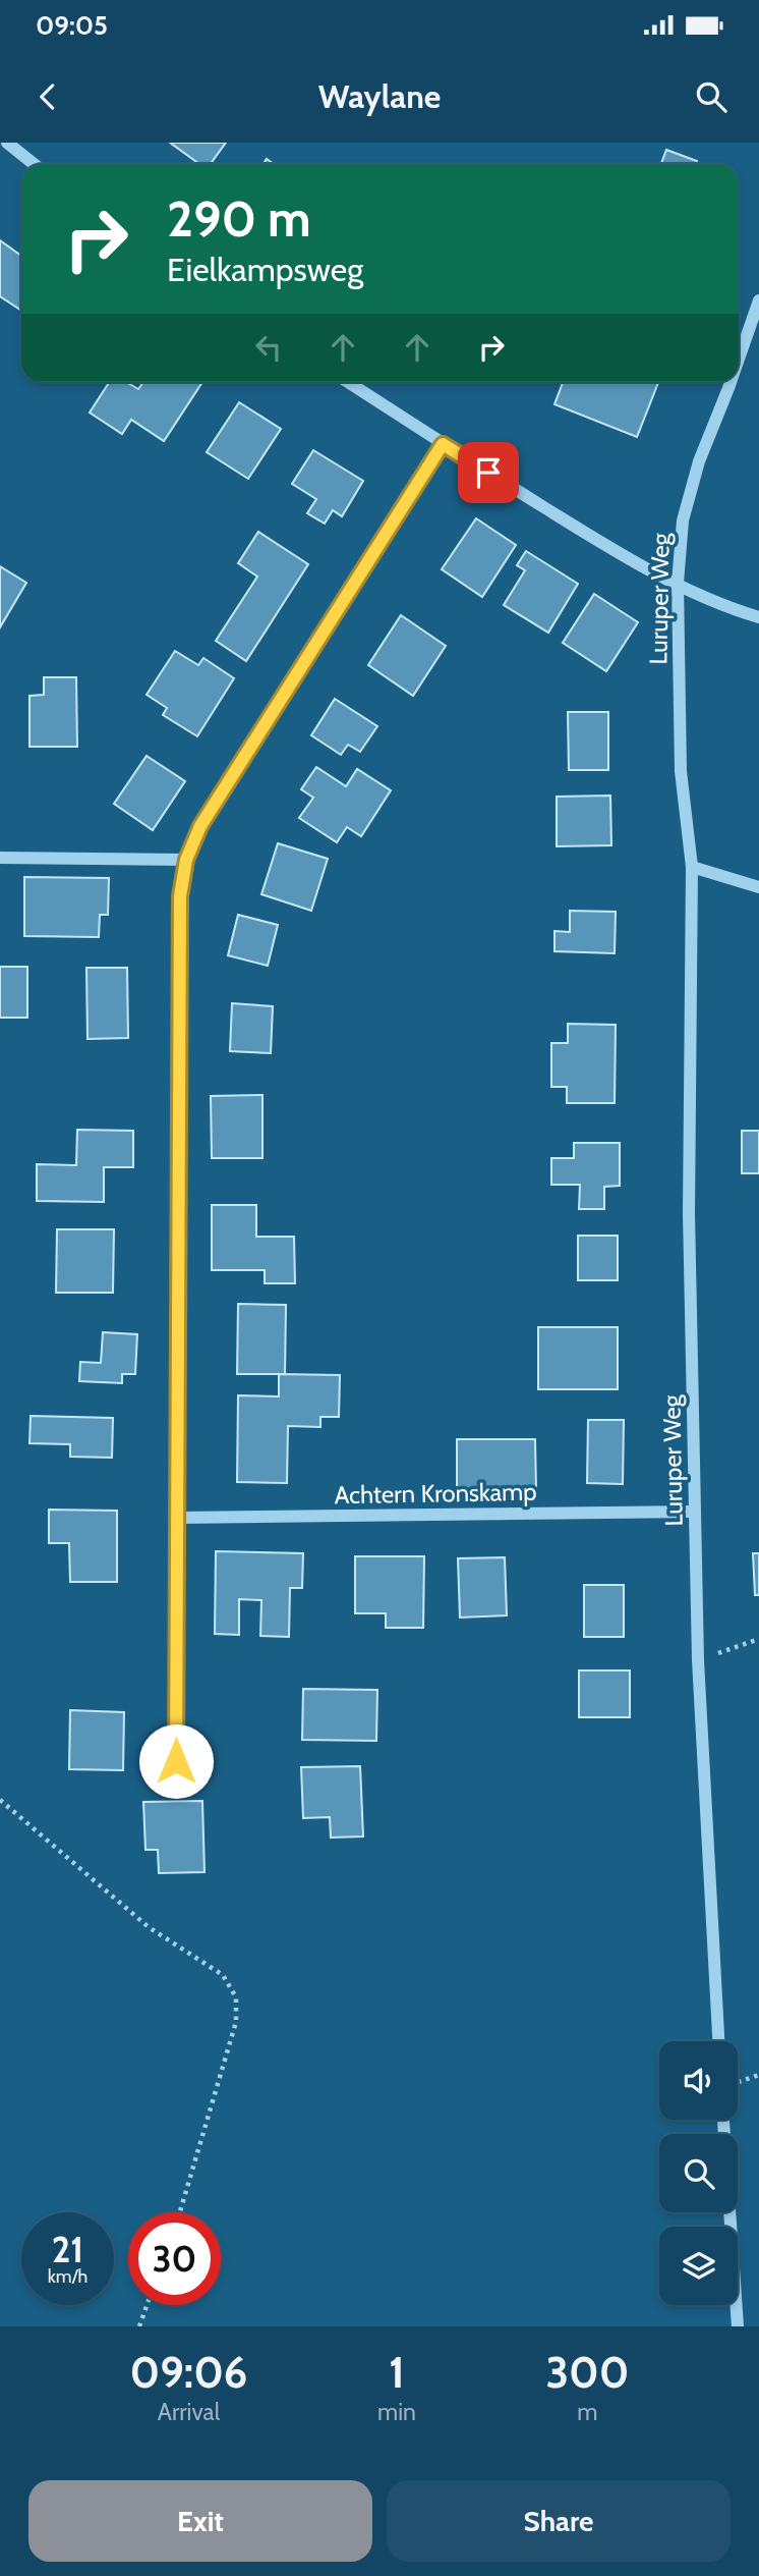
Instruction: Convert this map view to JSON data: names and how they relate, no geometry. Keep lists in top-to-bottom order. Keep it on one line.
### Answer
{"streets":{"street":["Luruper Weg","Achtern Kronskamp"]},"crossings":[["Luruper Weg","Achtern Kronskamp"]],"page":{"status":"09:05","header":"Waylane","turn":["290 m","Eielkampsweg"],"speed":"21 km/h","limit":"30","eta":["09:06","Arrival","1","min","300","m"],"buttons":["Exit","Share"]}}
